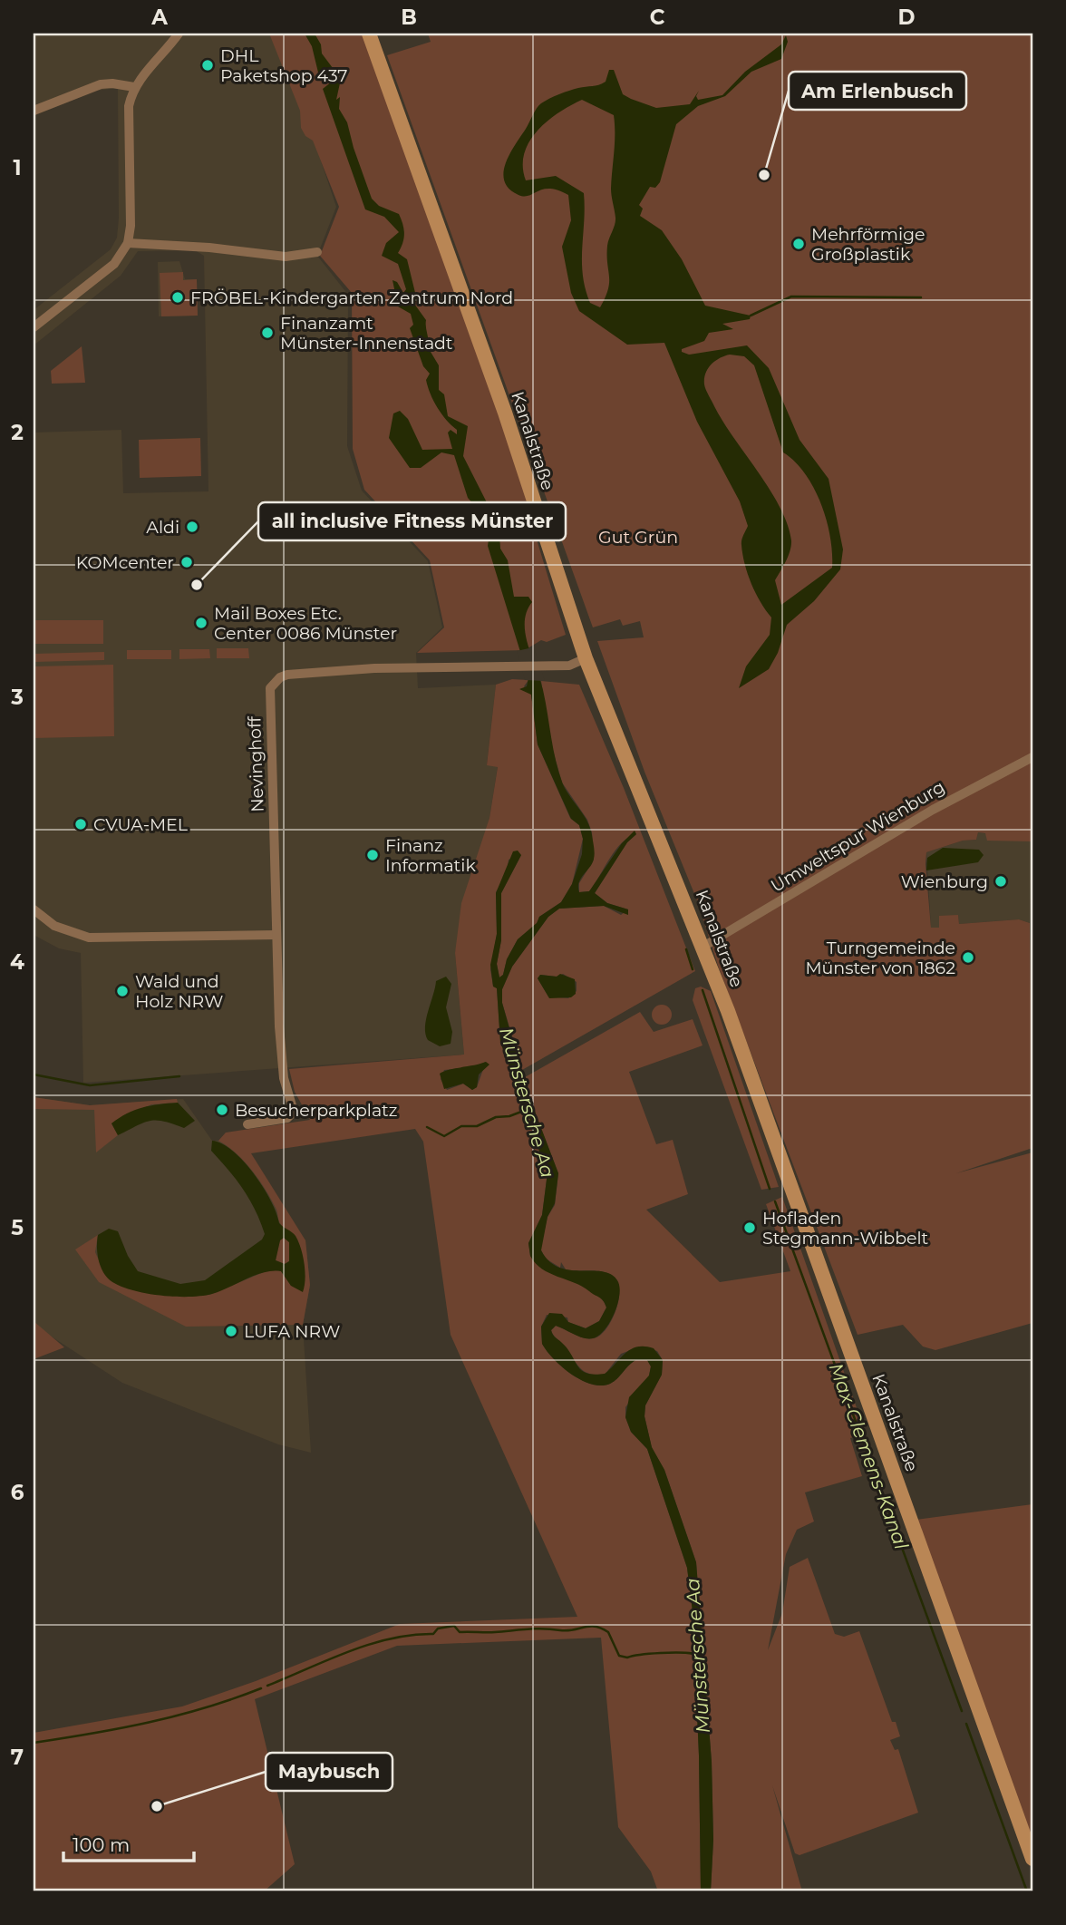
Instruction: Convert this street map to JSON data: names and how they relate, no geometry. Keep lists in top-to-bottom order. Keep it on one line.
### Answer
{"streets":{"main road":["Kanalstraße"],"street":["Nevinghoff","Umweltspur Wienburg"]},"crossings":[["Kanalstraße","Nevinghoff"],["Kanalstraße","Umweltspur Wienburg"]],"water":["Münstersche Aa","Max-Clemens-Kanal"],"parks":["Gut Grün"],"places":["DHL Paketshop 437","Am Erlenbusch","Mehrförmige Großplastik","FRÖBEL-Kindergarten Zentrum Nord","Finanzamt Münster-Innenstadt","Aldi","KOMcenter","all inclusive Fitness Münster","Mail Boxes Etc. Center 0086 Münster","CVUA-MEL","Finanz Informatik","Wienburg","Turngemeinde Münster von 1862","Wald und Holz NRW","Besucherparkplatz","Hofladen Stegmann-Wibbelt","LUFA NRW","Maybusch"],"scale_bar":"100 m","grid":{"columns":["A","B","C","D"],"rows":["1","2","3","4","5","6","7"]}}
